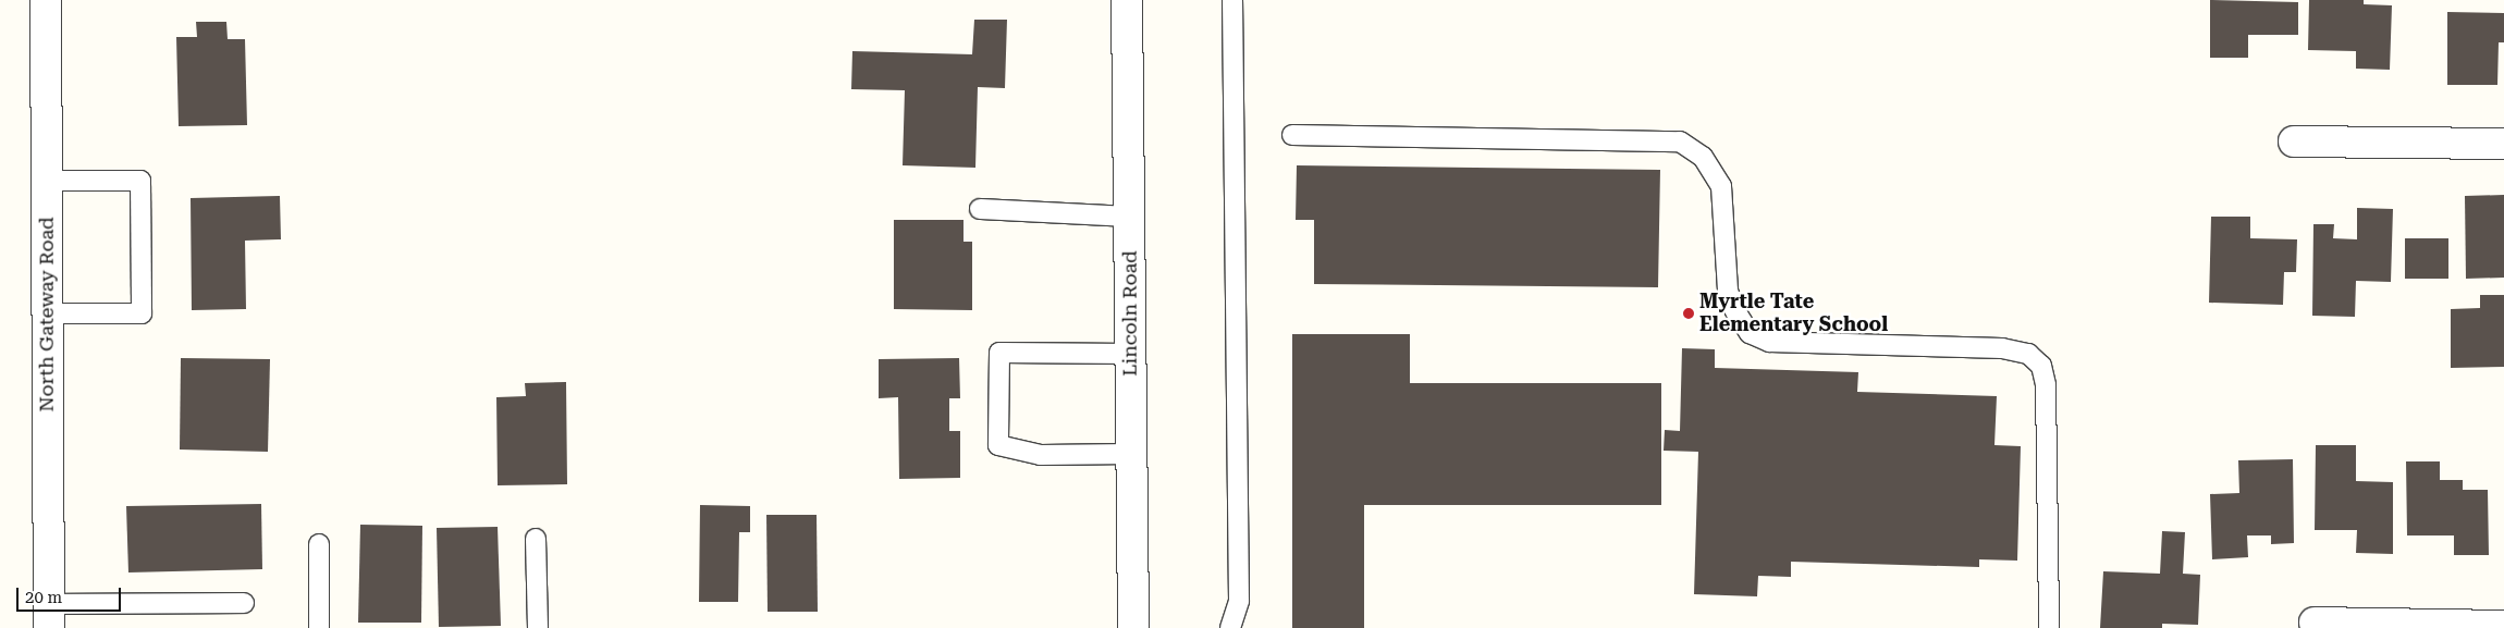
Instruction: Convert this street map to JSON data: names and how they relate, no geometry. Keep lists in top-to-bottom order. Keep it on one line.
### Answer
{"streets":{"street":["Lincoln Road","North Gateway Road"]},"places":["Myrtle Tate Elementary School"],"scale_bar":"20 m"}
